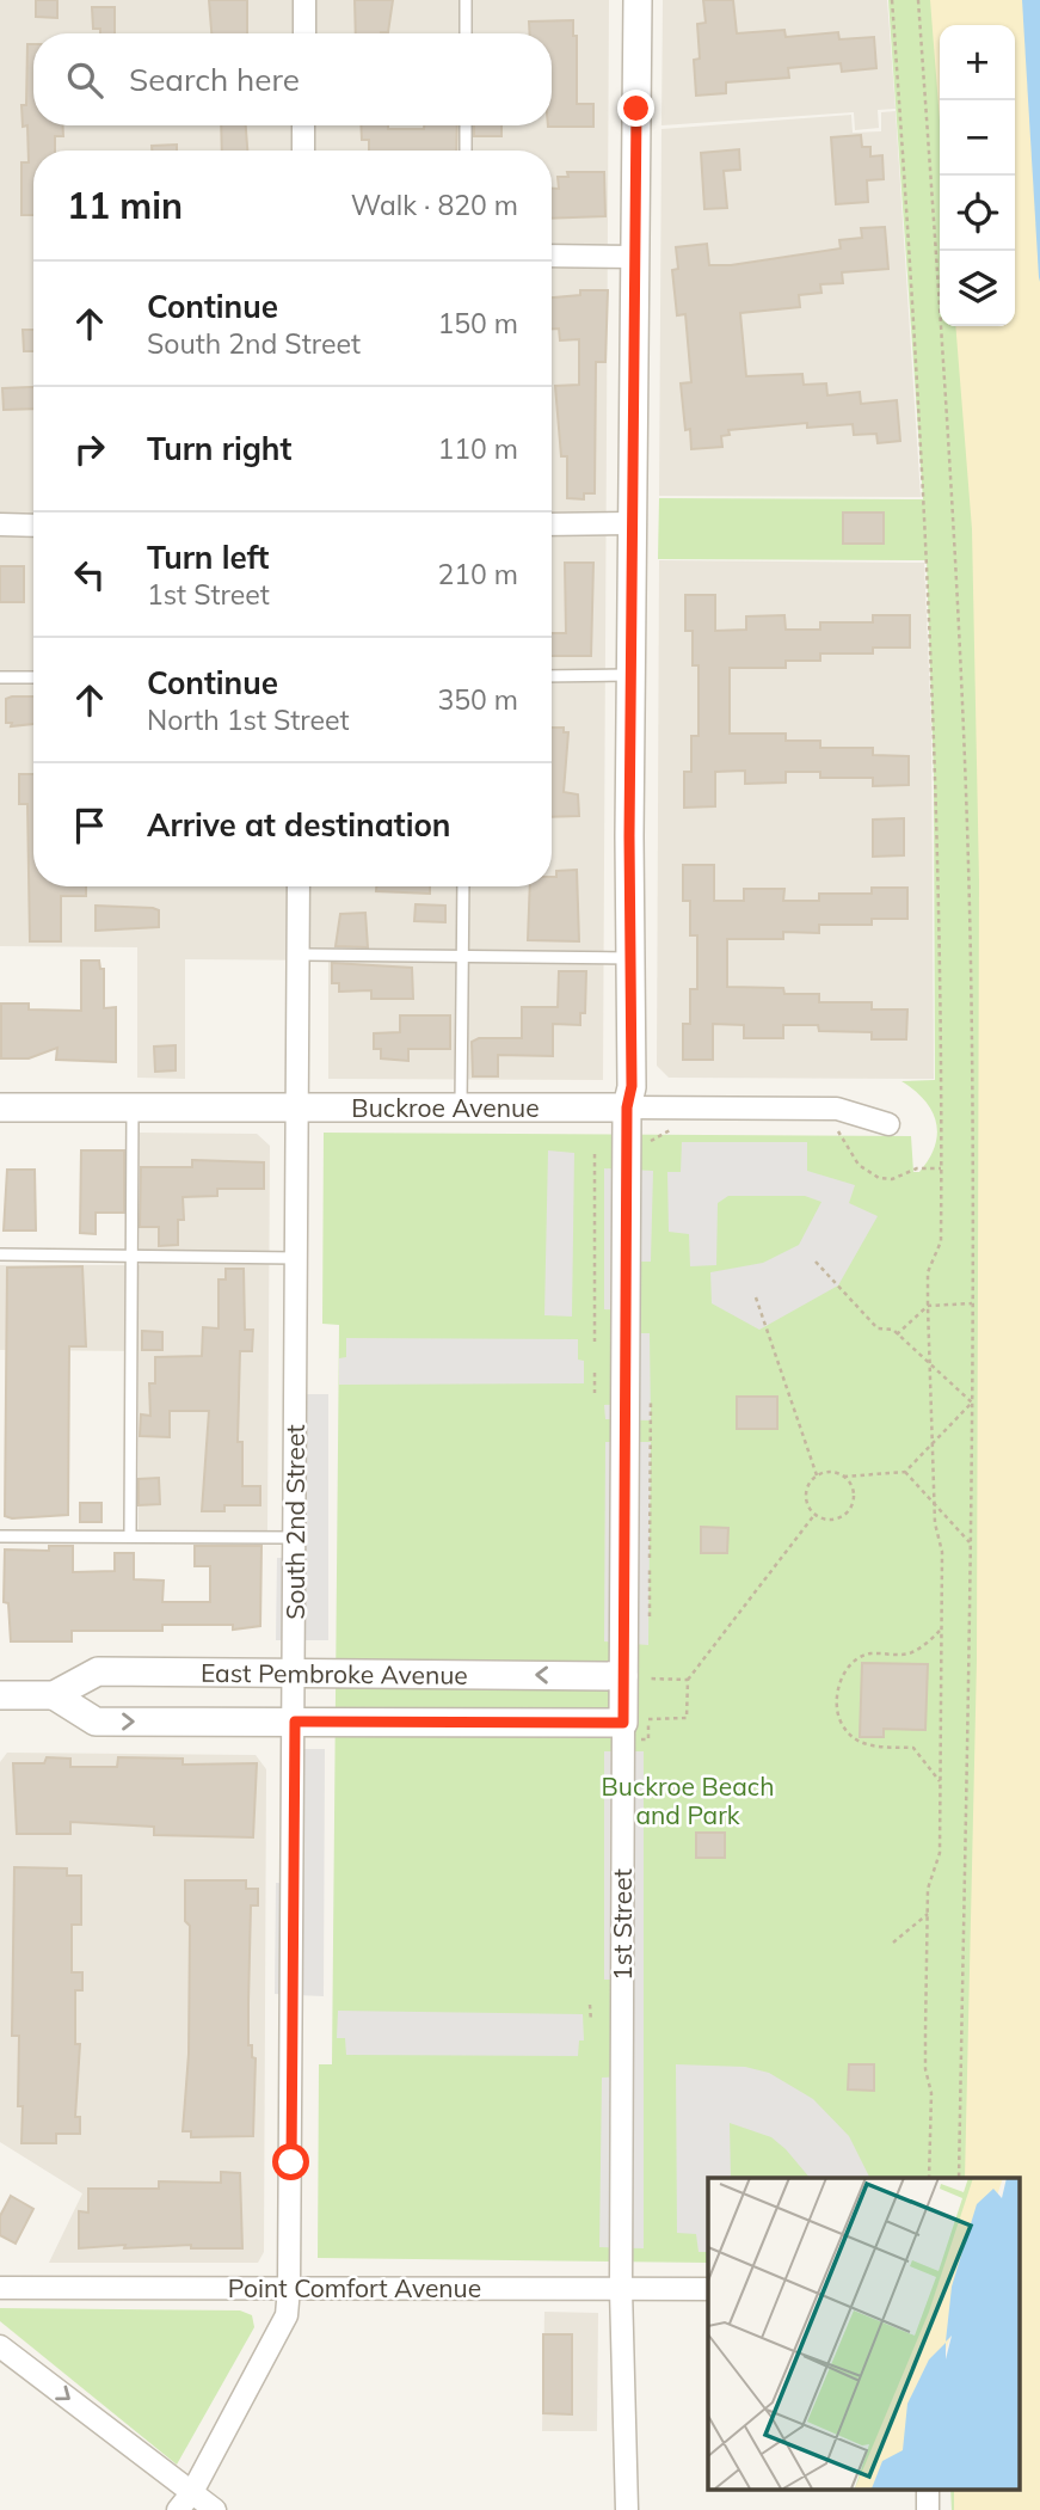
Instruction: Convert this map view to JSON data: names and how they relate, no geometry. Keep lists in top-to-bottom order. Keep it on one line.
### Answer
{"streets":{"street":["Buckroe Avenue","South 2nd Street","East Pembroke Avenue","1st Street","Point Comfort Avenue"]},"crossings":[["Buckroe Avenue","South 2nd Street"],["Buckroe Avenue","1st Street"],["South 2nd Street","East Pembroke Avenue"],["South 2nd Street","Point Comfort Avenue"],["East Pembroke Avenue","1st Street"],["1st Street","Point Comfort Avenue"]],"parks":["Buckroe Beach and Park"],"page":{"map_buttons":["+","−"],"search":"Search here","heading":["11 min","Walk · 820 m"],"list":[["Continue","South 2nd Street","150 m"],["Turn right","110 m"],["Turn left","1st Street","210 m"],["Continue","North 1st Street","350 m"],"Arrive at destination"]}}
